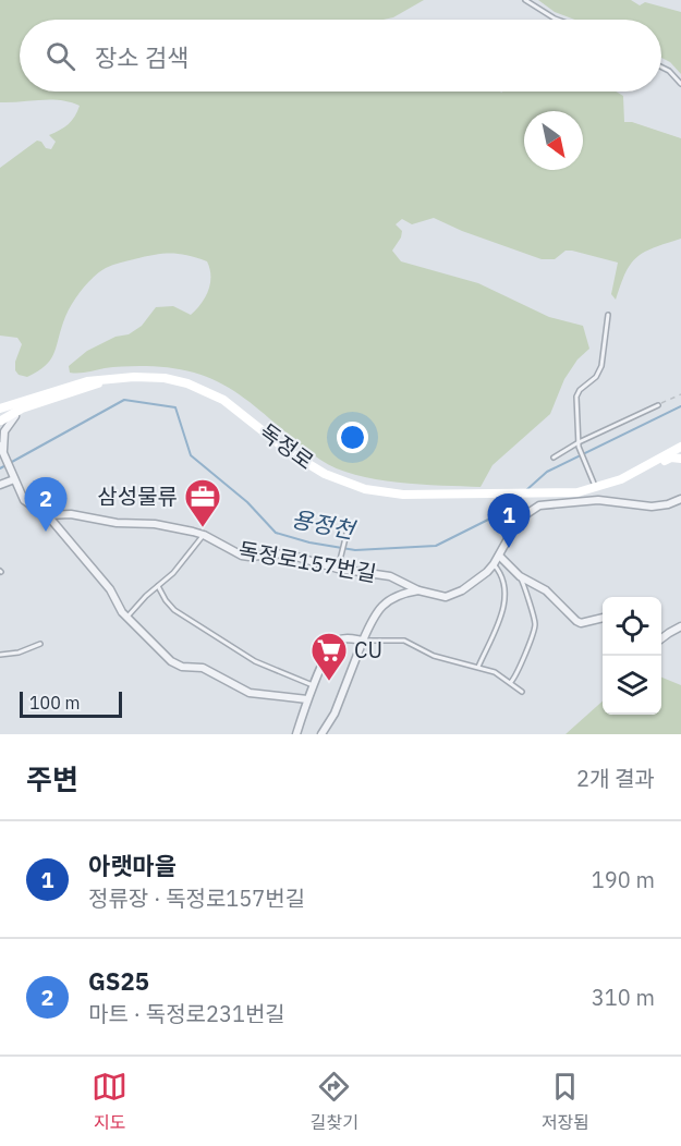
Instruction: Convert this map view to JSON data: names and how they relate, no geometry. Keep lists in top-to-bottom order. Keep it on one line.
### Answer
{"streets":{"street":["독정로","독정로157번길"]},"water":["용정천"],"places":{"office":["삼성물류"],"supermarket":["CU"]},"scale_bar":"100 m","north":"bottom right","page":{"search":"장소 검색","pins":["2","1"],"scale":"100 m","heading":["주변","2개 결과"],"list":[{"mark":"1","name":"아랫마을","note":"정류장 · 독정로157번길","value":"190 m"},{"mark":"2","name":"GS25","note":"마트 · 독정로231번길","value":"310 m"}],"nav":["지도","길찾기","저장됨"]}}
